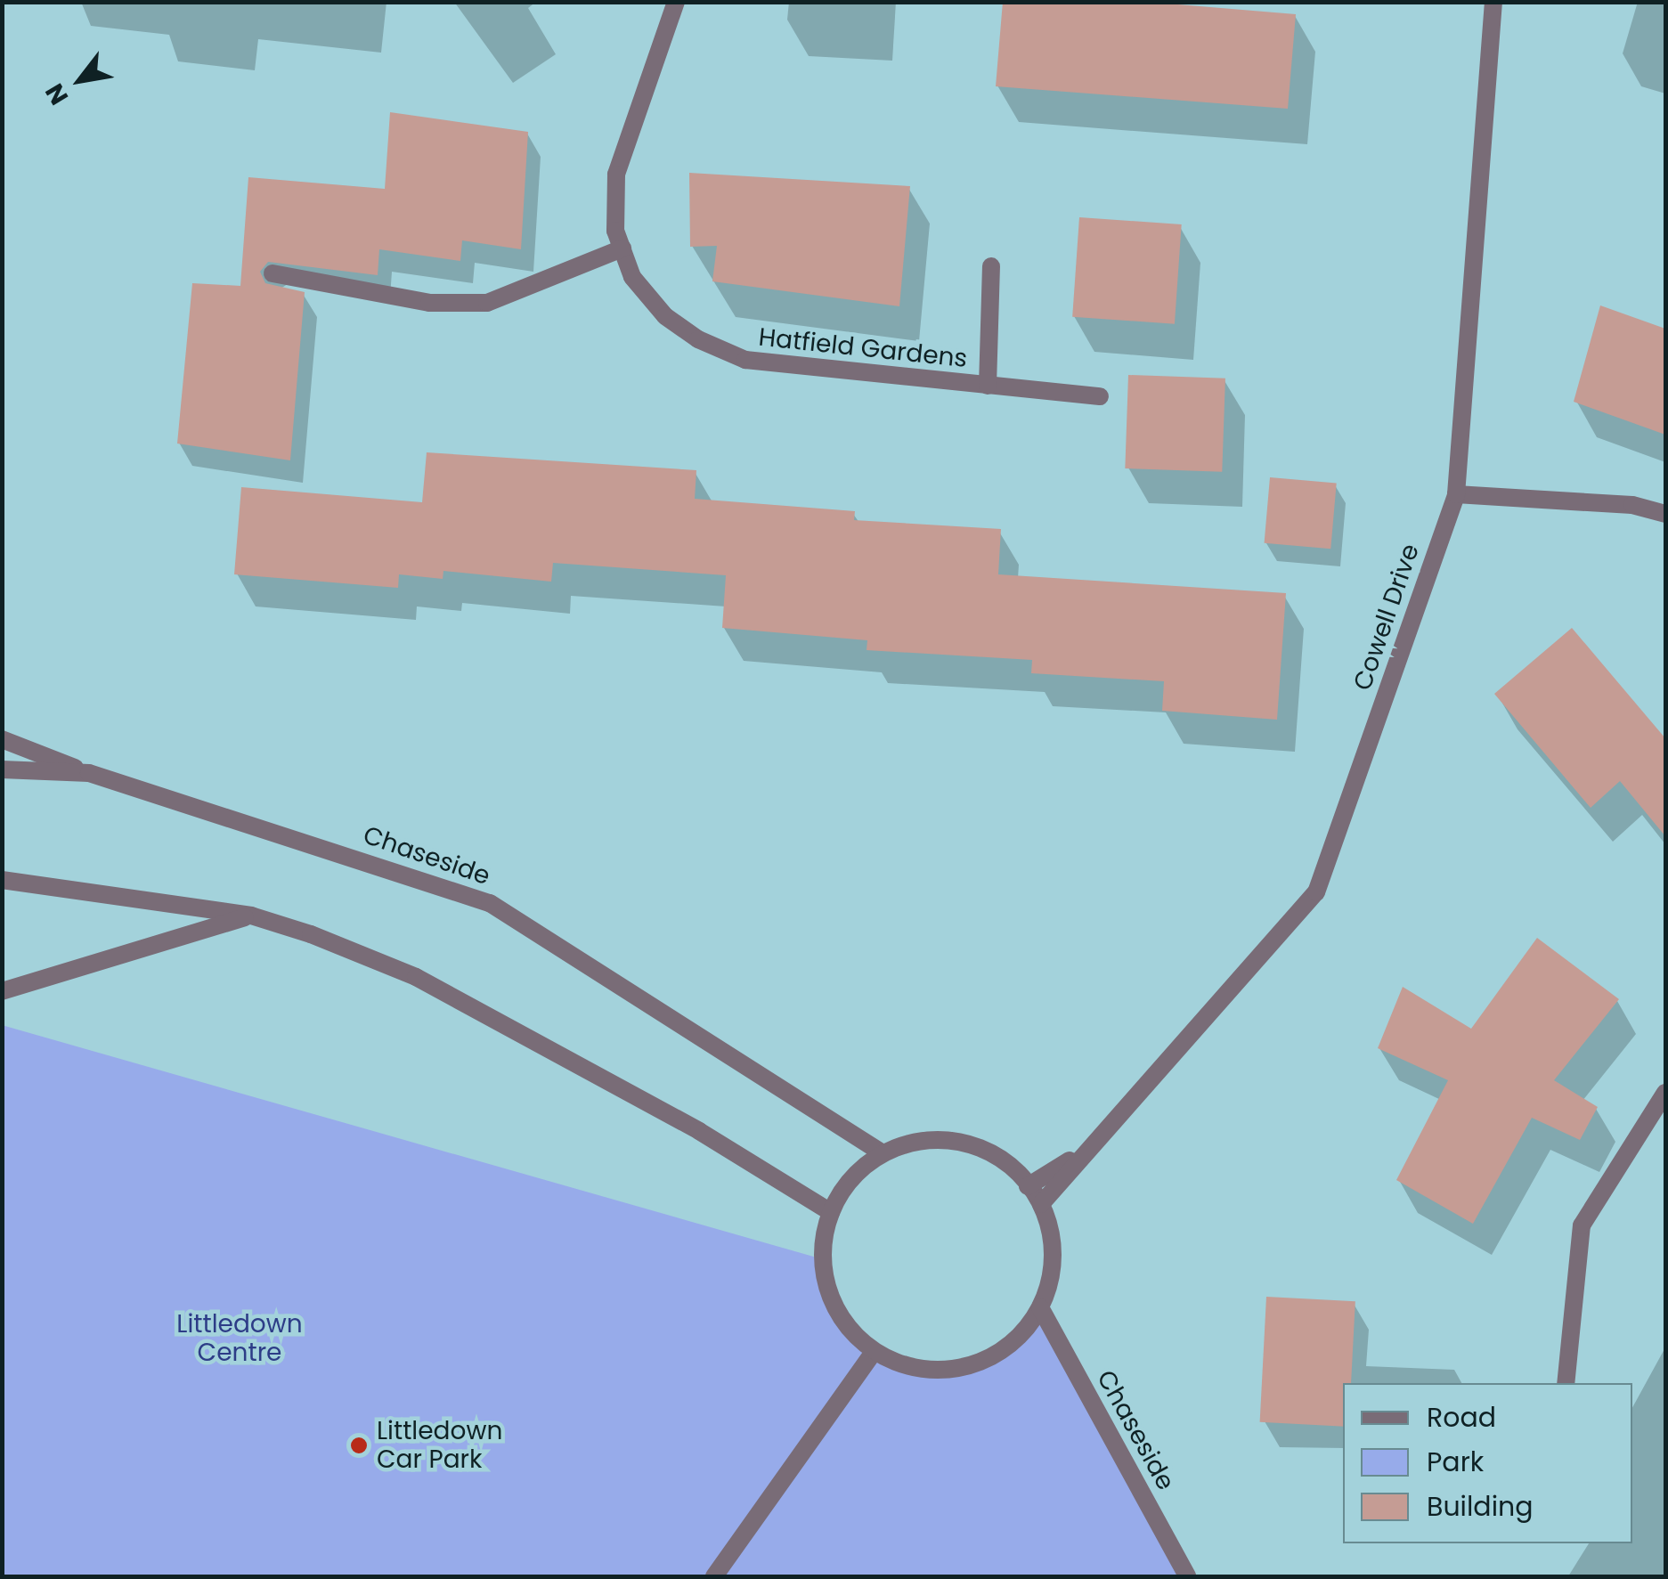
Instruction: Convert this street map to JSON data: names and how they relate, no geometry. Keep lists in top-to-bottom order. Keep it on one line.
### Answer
{"streets":{"street":["Hatfield Gardens","Cowell Drive","Chaseside"]},"crossings":[["Cowell Drive","Chaseside"]],"parks":["Littledown Centre"],"places":["Littledown Car Park"],"legend":["Road","Park","Building"],"north":"bottom left"}
